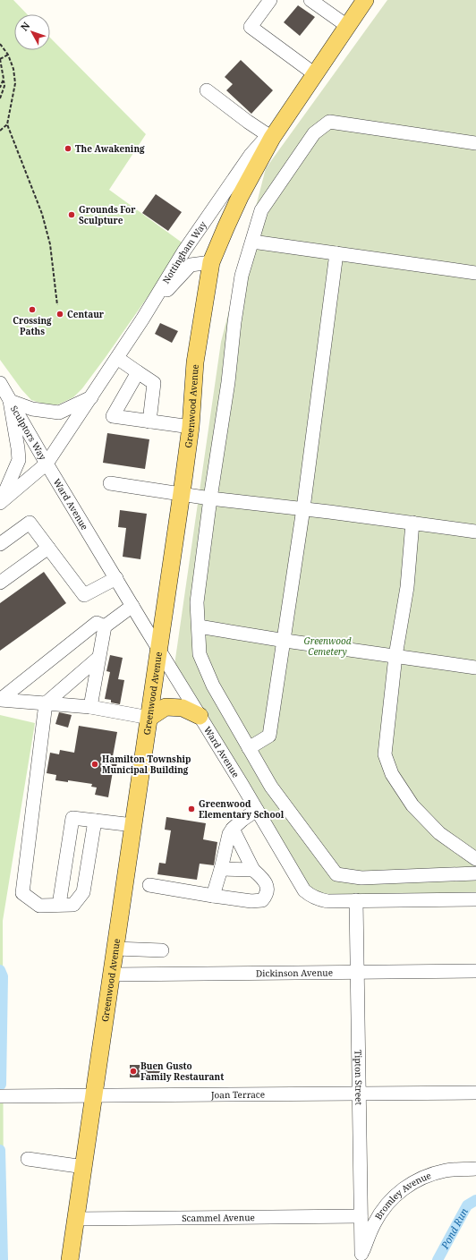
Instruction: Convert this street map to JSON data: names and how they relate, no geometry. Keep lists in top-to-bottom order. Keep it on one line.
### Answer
{"streets":{"main road":["Nottingham Way","Greenwood Avenue"],"street":["Sculptors Way","Ward Avenue","Dickinson Avenue","Tipton Street","Joan Terrace","Bromley Avenue","Scammel Avenue"]},"crossings":[["Nottingham Way","Greenwood Avenue"],["Nottingham Way","Sculptors Way"],["Nottingham Way","Ward Avenue"],["Greenwood Avenue","Ward Avenue"],["Greenwood Avenue","Dickinson Avenue"],["Greenwood Avenue","Joan Terrace"],["Greenwood Avenue","Scammel Avenue"],["Sculptors Way","Ward Avenue"],["Ward Avenue","Tipton Street"],["Dickinson Avenue","Tipton Street"],["Tipton Street","Joan Terrace"],["Tipton Street","Bromley Avenue"],["Tipton Street","Scammel Avenue"]],"water":["Pond Run"],"parks":["Greenwood Cemetery"],"places":["The Awakening","Grounds For Sculpture","Crossing Paths","Centaur","Hamilton Township Municipal Building","Greenwood Elementary School","Buen Gusto Family Restaurant"],"north":"top left"}
